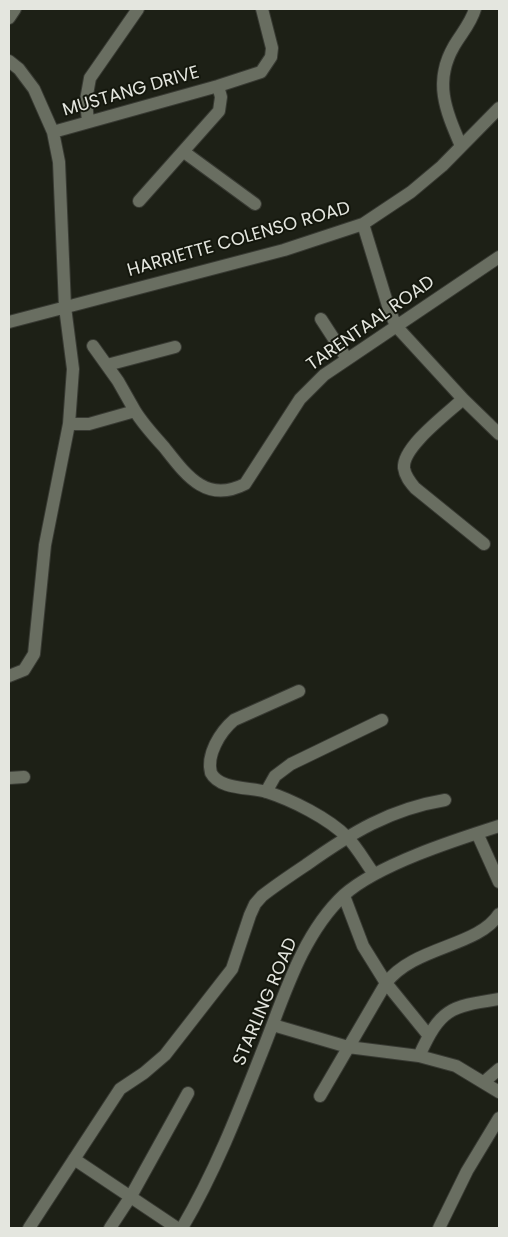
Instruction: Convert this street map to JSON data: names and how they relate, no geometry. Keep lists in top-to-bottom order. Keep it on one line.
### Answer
{"streets":{"street":["MUSTANG DRIVE","HARRIETTE COLENSO ROAD","TARENTAAL ROAD","STARLING ROAD"]}}
